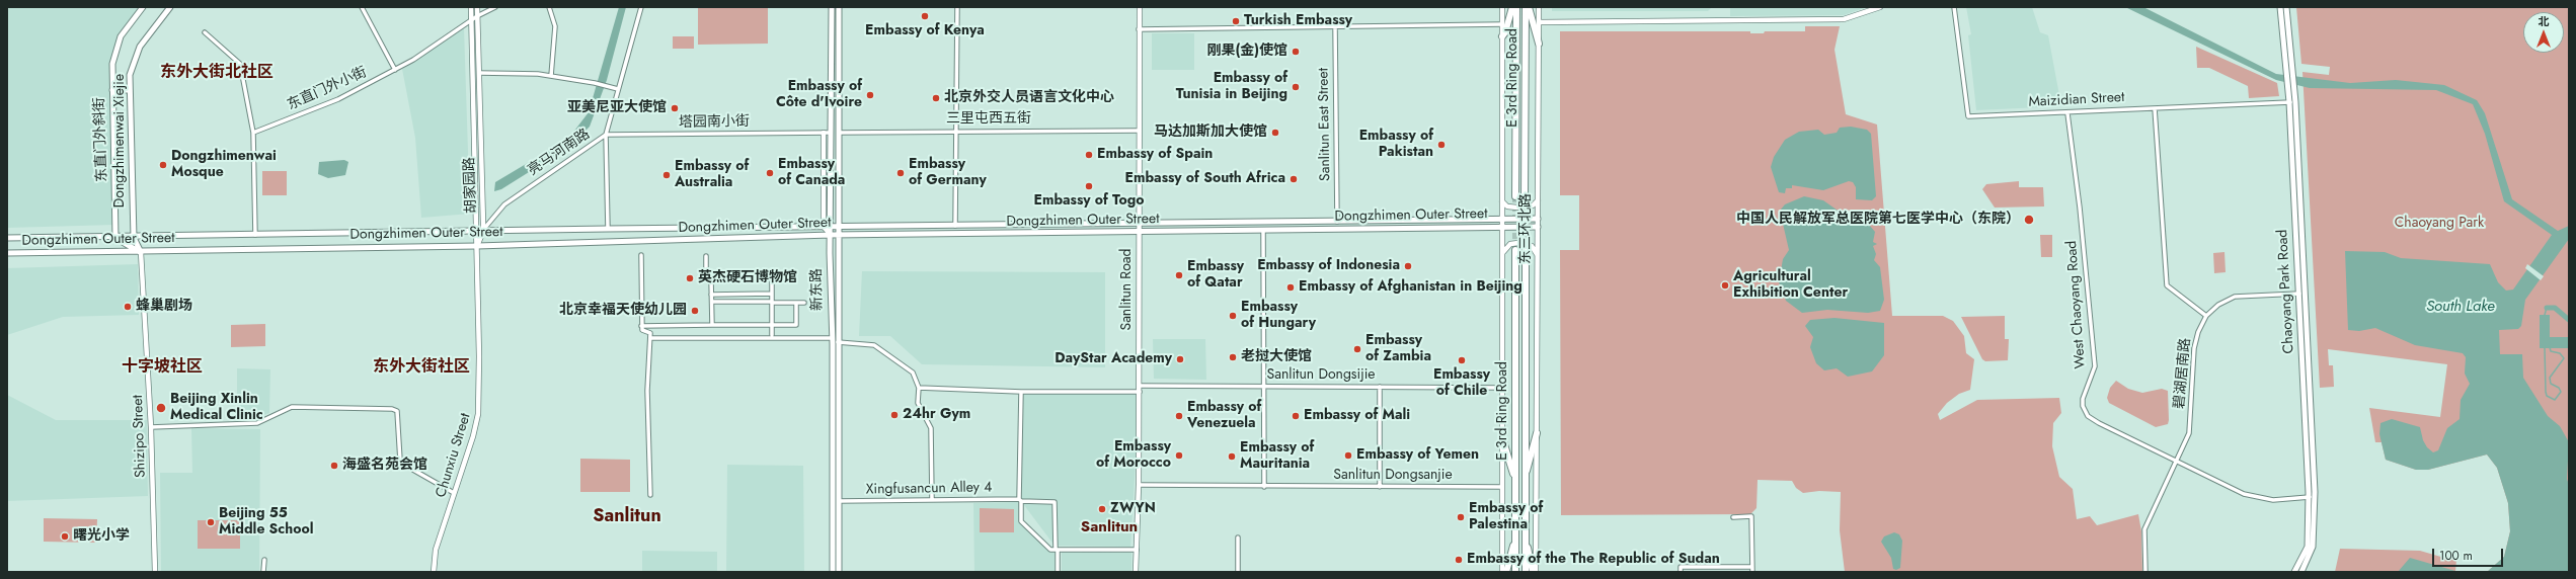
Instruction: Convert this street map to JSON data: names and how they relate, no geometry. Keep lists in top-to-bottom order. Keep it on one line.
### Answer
{"streets":{"highway":["E 3rd Ring Road"],"main road":["东直门外斜街","Dongzhimenwai Xiejie","Dongzhimen Outer Street","新东路","Chaoyang Park Road"],"street":["东直门外小街","Maizidian Street","三里屯西五街","塔园南小街","Sanlitun East Street","亮马河南路","胡家园路","东三环北路","Sanlitun Road","West Chaoyang Road","碧湖居南路","Sanlitun Dongsijie","Shizipo Street","Chunxiu Street","Sanlitun Dongsanjie","Xingfusancun Alley 4"]},"crossings":[["东直门外小街","胡家园路"],["Maizidian Street","Chaoyang Park Road"],["Maizidian Street","West Chaoyang Road"],["三里屯西五街","新东路"],["三里屯西五街","Sanlitun Road"],["塔园南小街","亮马河南路"],["塔园南小街","新东路"],["Sanlitun East Street","Dongzhimen Outer Street"],["东直门外斜街","Dongzhimen Outer Street"],["Dongzhimenwai Xiejie","Dongzhimen Outer Street"],["亮马河南路","胡家园路"],["亮马河南路","Dongzhimen Outer Street"],["胡家园路","Dongzhimen Outer Street"],["胡家园路","Chunxiu Street"],["Dongzhimen Outer Street","东三环北路"],["Dongzhimen Outer Street","新东路"],["Dongzhimen Outer Street","Sanlitun Road"],["Dongzhimen Outer Street","Shizipo Street"],["Dongzhimen Outer Street","Chunxiu Street"],["东三环北路","Sanlitun Dongsijie"],["东三环北路","Sanlitun Dongsanjie"],["新东路","Xingfusancun Alley 4"],["Sanlitun Road","Sanlitun Dongsijie"],["Sanlitun Road","Sanlitun Dongsanjie"],["Chaoyang Park Road","West Chaoyang Road"],["Chaoyang Park Road","碧湖居南路"],["West Chaoyang Road","碧湖居南路"]],"districts":["东外大街北社区","十字坡社区","东外大街社区","Sanlitun","Sanlitun"],"water":["South Lake"],"parks":["Chaoyang Park"],"places":["Embassy of Kenya","Turkish Embassy","刚果(金)使馆","Embassy of Tunisia in Beijing","Embassy of Côte d'Ivoire","北京外交人员语言文化中心","亚美尼亚大使馆","马达加斯加大使馆","Embassy of Pakistan","Embassy of Spain","Dongzhimenwai Mosque","Embassy of Canada","Embassy of Germany","Embassy of Australia","Embassy of South Africa","Embassy of Togo","中国人民解放军总医院第七医学中心（东院）","Embassy of Indonesia","Embassy of Qatar","英杰硬石博物馆","Agricultural Exhibition Center","Embassy of Afghanistan in Beijing","蜂巢剧场","北京幸福天使幼儿园","Embassy of Hungary","Embassy of Zambia","老挝大使馆","DayStar Academy","Embassy of Chile","Beijing Xinlin Medical Clinic","24hr Gym","Embassy of Venezuela","Embassy of Mali","Embassy of Morocco","Embassy of Yemen","Embassy of Mauritania","海盛名苑会馆","ZWYN","Embassy of Palestina","Beijing 55 Middle School","曙光小学","Embassy of the The Republic of Sudan"],"scale_bar":"100 m","north":"top"}
